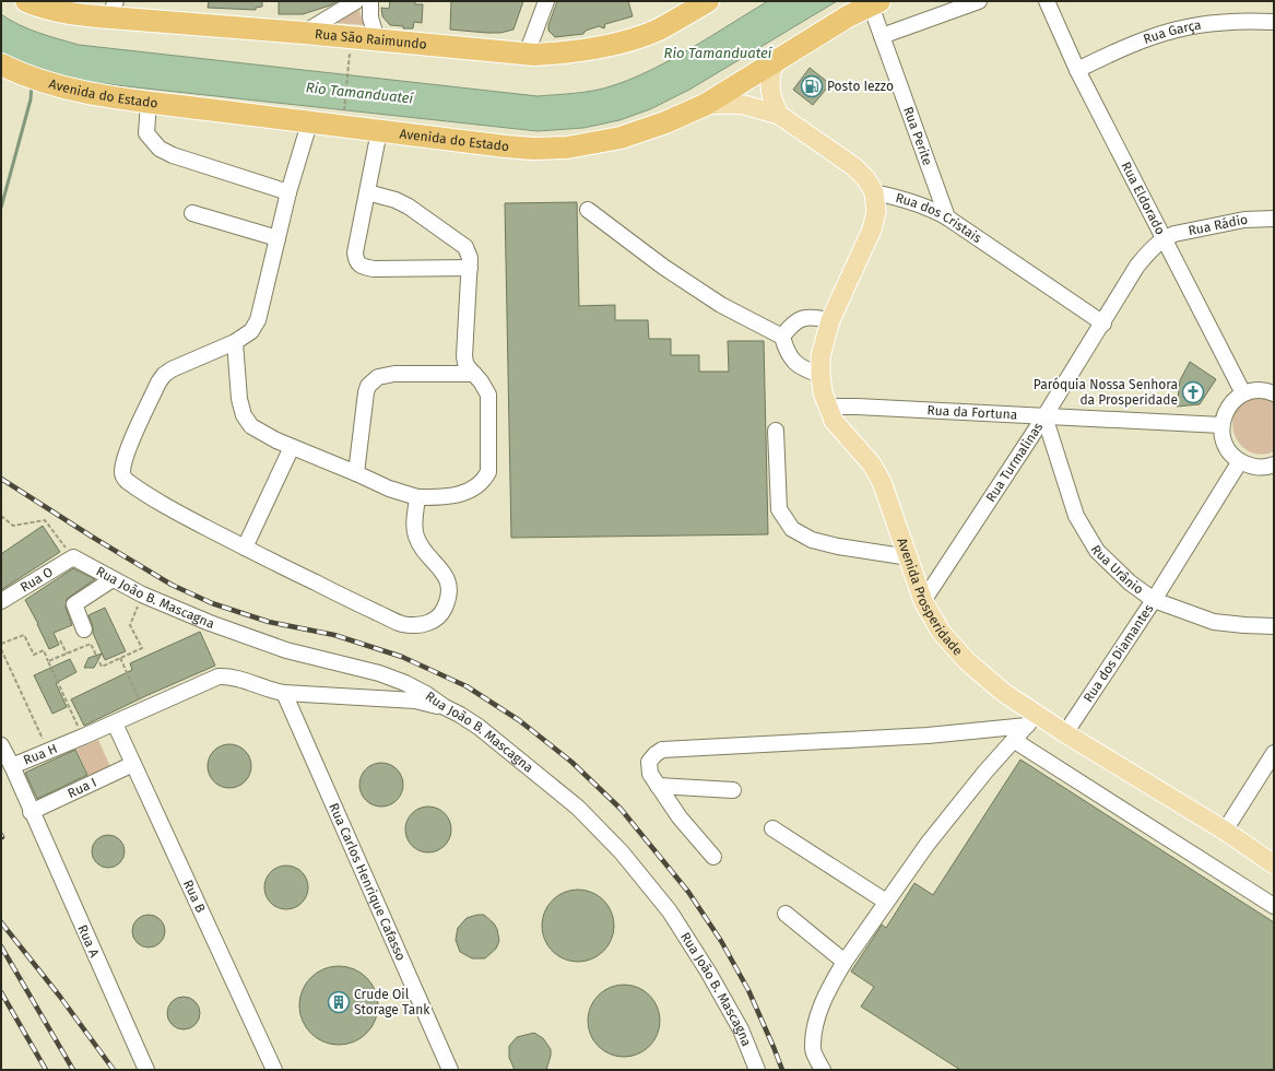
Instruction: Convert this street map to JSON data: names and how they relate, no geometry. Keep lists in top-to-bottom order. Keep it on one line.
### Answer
{"streets":{"highway":["Rua São Raimundo","Avenida do Estado"],"main road":["Avenida Prosperidade"],"street":["Rua Garça","Rua Perite","Rua Eldorado","Rua dos Cristais","Rua Rádio","Rua da Fortuna","Rua Turmalinas","Rua Urânio","Rua O","Rua João B. Mascagna","Rua dos Diamantes","Rua H","Rua I","Rua Carlos Henrique Cafasso","Rua B","Rua A"]},"crossings":[["Rua Garça","Rua Eldorado"],["Avenida do Estado","Rua Perite"],["Rua Perite","Rua dos Cristais"],["Rua Eldorado","Rua Rádio"],["Rua Eldorado","Rua Turmalinas"],["Rua dos Cristais","Rua Turmalinas"],["Rua dos Cristais","Avenida Prosperidade"],["Rua Rádio","Rua Turmalinas"],["Rua da Fortuna","Rua Turmalinas"],["Rua da Fortuna","Rua Urânio"],["Rua da Fortuna","Avenida Prosperidade"],["Rua Turmalinas","Rua Urânio"],["Rua Turmalinas","Avenida Prosperidade"],["Rua Urânio","Rua dos Diamantes"],["Rua O","Rua João B. Mascagna"],["Avenida Prosperidade","Rua dos Diamantes"],["Rua João B. Mascagna","Rua H"],["Rua H","Rua I"],["Rua H","Rua Carlos Henrique Cafasso"],["Rua H","Rua B"],["Rua H","Rua A"],["Rua I","Rua B"],["Rua I","Rua A"]],"water":["Rio Tamanduateí"],"places":{"fuel station":["Posto Iezzo"],"church":["Paróquia Nossa Senhora da Prosperidade"],"building":["Crude Oil Storage Tank"]}}
